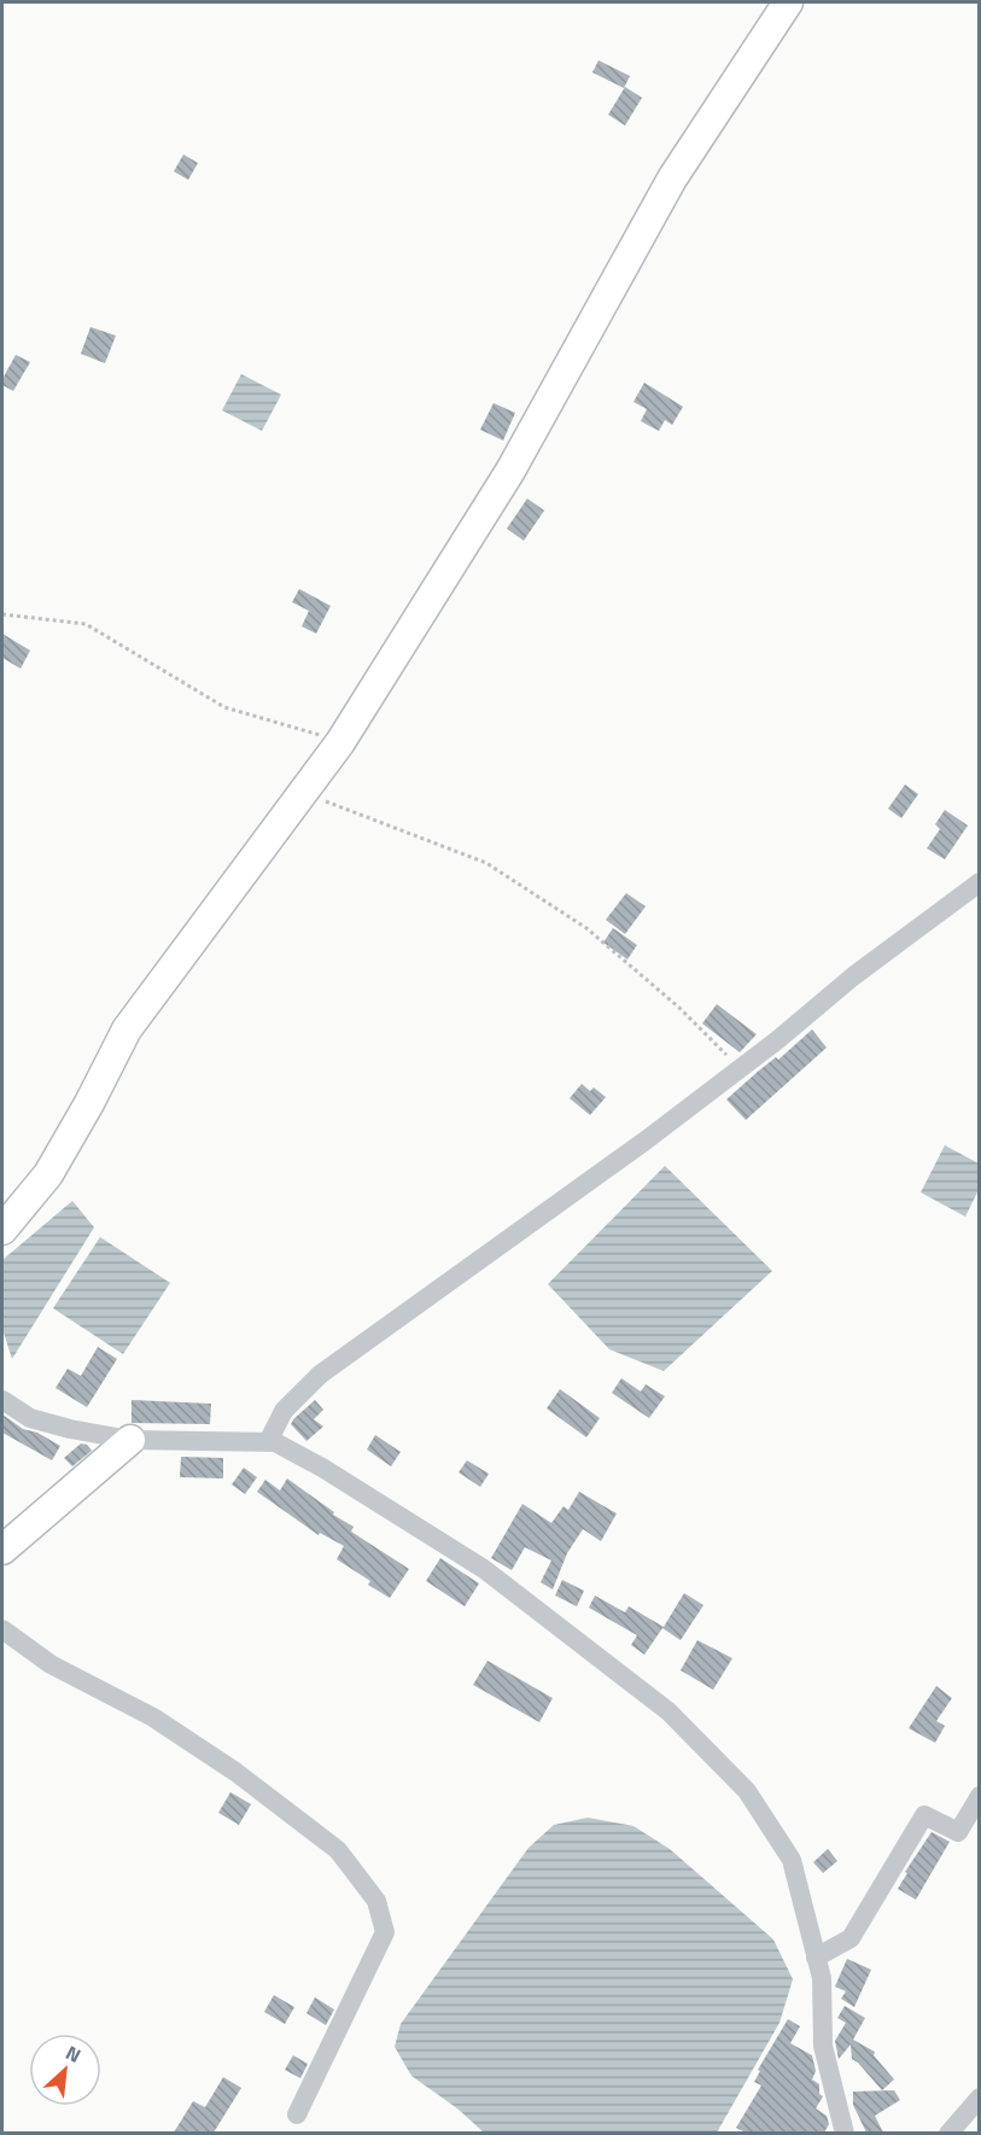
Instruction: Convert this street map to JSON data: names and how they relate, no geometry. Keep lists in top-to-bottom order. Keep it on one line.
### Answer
{"north":"top right"}
